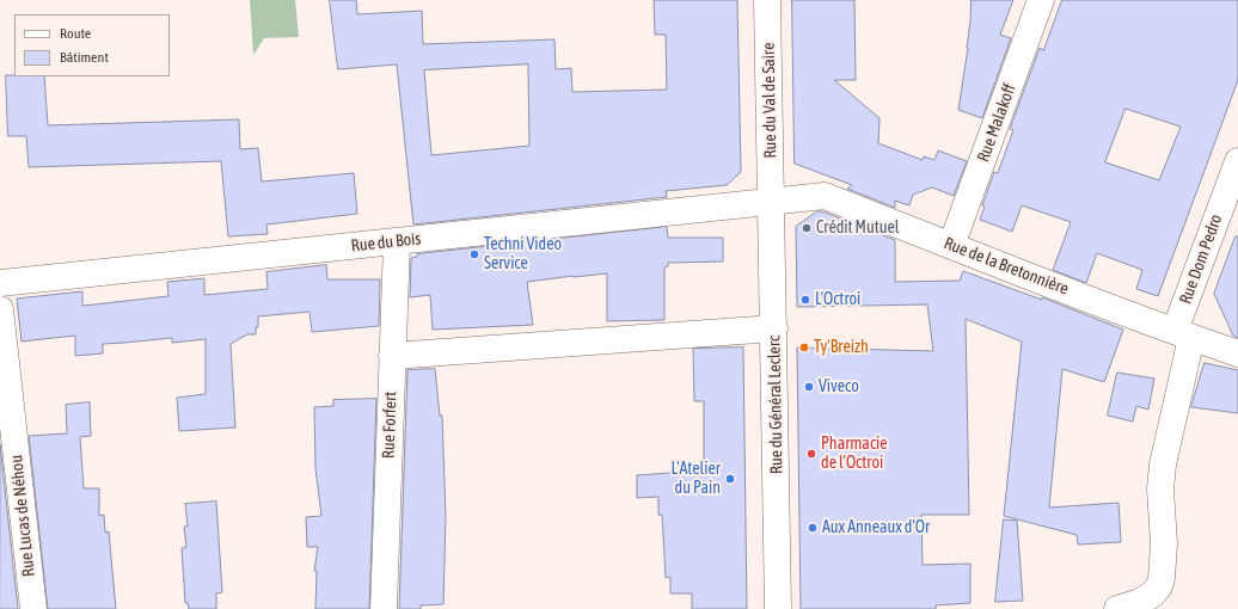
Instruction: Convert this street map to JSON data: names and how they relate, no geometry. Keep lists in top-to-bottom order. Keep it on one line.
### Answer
{"streets":{"street":["Rue du Val de Saire","Rue Malakoff","Rue du Bois","Rue Dom Pedro","Rue de la Bretonnière","Rue du Général Leclerc","Rue Forfert","Rue Lucas de Néhou"]},"crossings":[["Rue du Val de Saire","Rue du Bois"],["Rue du Val de Saire","Rue de la Bretonnière"],["Rue du Val de Saire","Rue du Général Leclerc"],["Rue Malakoff","Rue de la Bretonnière"],["Rue du Bois","Rue de la Bretonnière"],["Rue du Bois","Rue du Général Leclerc"],["Rue du Bois","Rue Forfert"],["Rue Dom Pedro","Rue de la Bretonnière"],["Rue de la Bretonnière","Rue du Général Leclerc"]],"places":["Crédit Mutuel","Techni Video Service","L'Octroi","Ty'Breizh","Viveco","Pharmacie de l'Octroi","L'Atelier du Pain","Aux Anneaux d'Or"],"legend":["Route","Bâtiment"]}
